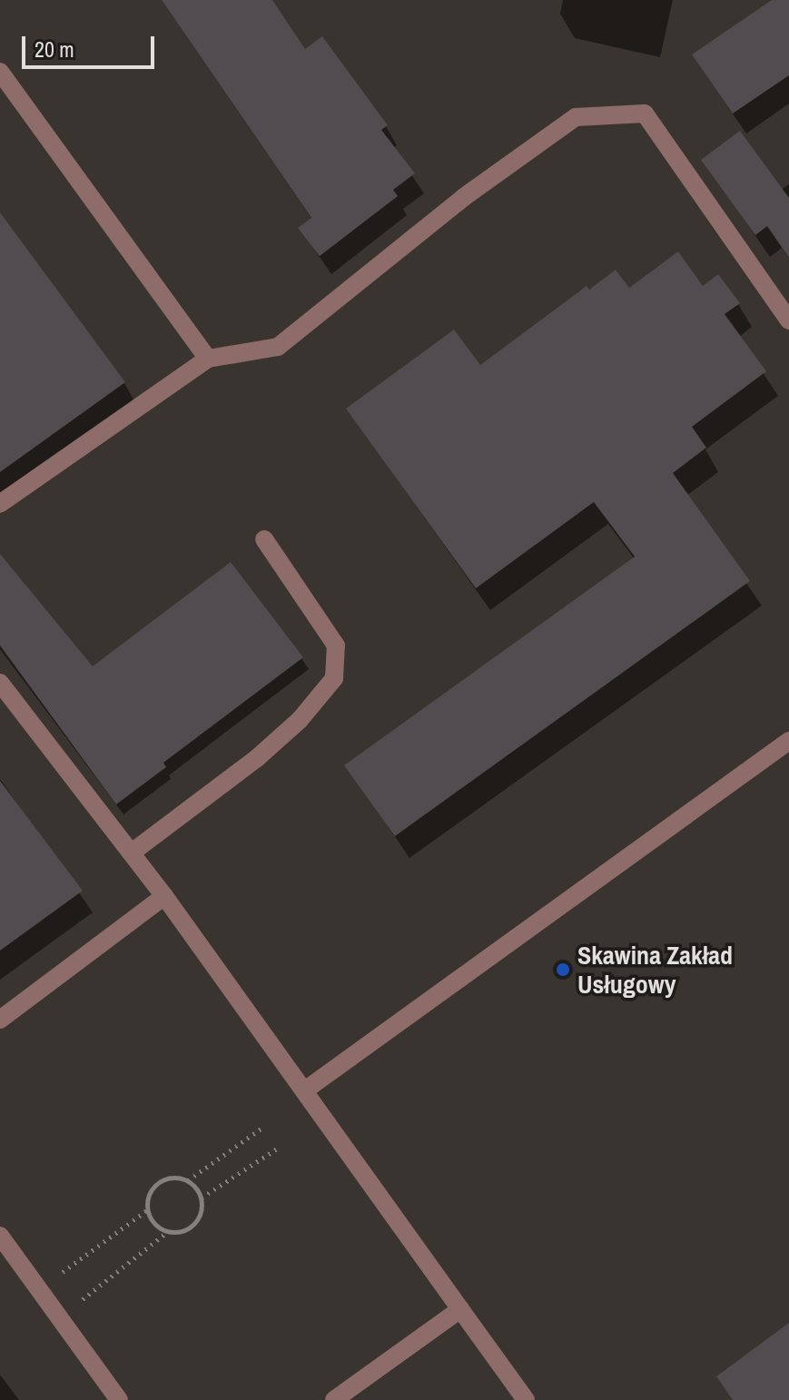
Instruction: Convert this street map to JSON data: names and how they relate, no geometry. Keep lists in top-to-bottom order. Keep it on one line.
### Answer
{"places":["Skawina Zakład Usługowy"],"scale_bar":"20 m"}
